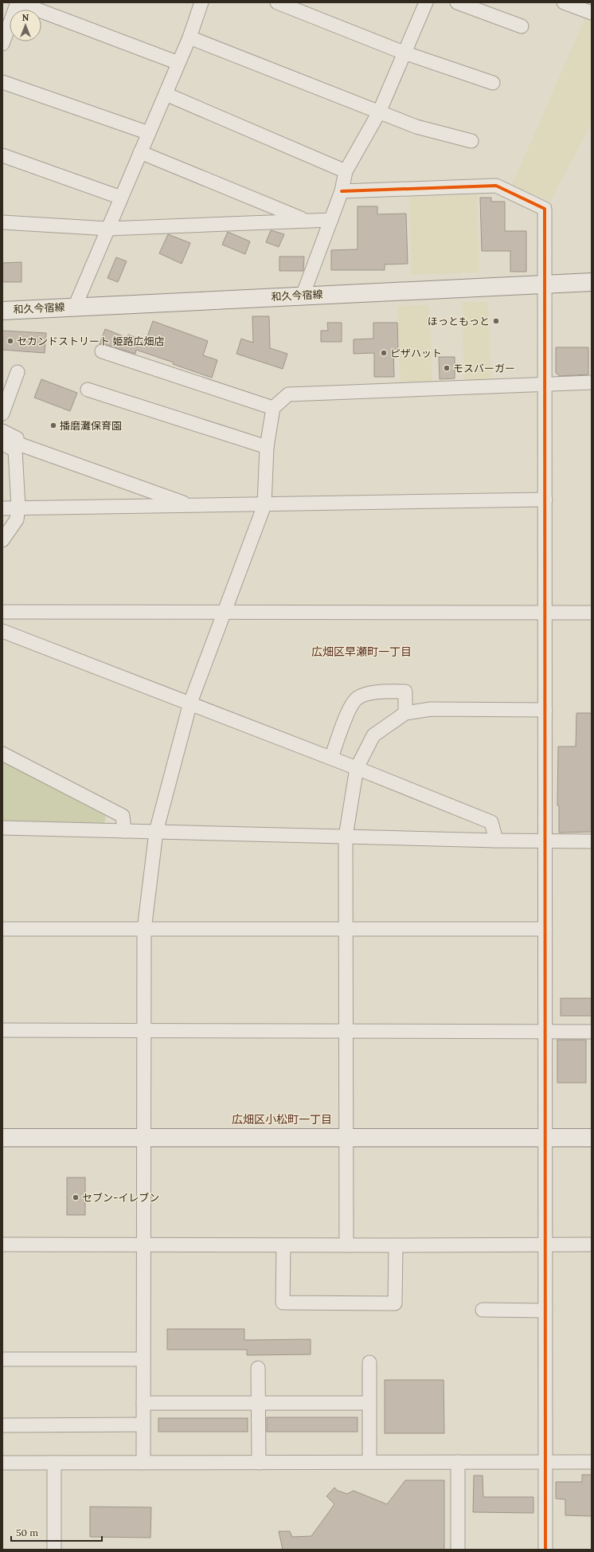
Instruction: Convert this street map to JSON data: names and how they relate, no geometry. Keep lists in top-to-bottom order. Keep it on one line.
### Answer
{"streets":{"street":["和久今宿線"]},"districts":["広畑区早瀬町一丁目","広畑区小松町一丁目"],"places":["ほっともっと","セカンドストリート 姫路広畑店","ピザハット","モスバーガー","播磨灘保育園","セブン-イレブン"],"scale_bar":"50 m","north":"top"}
